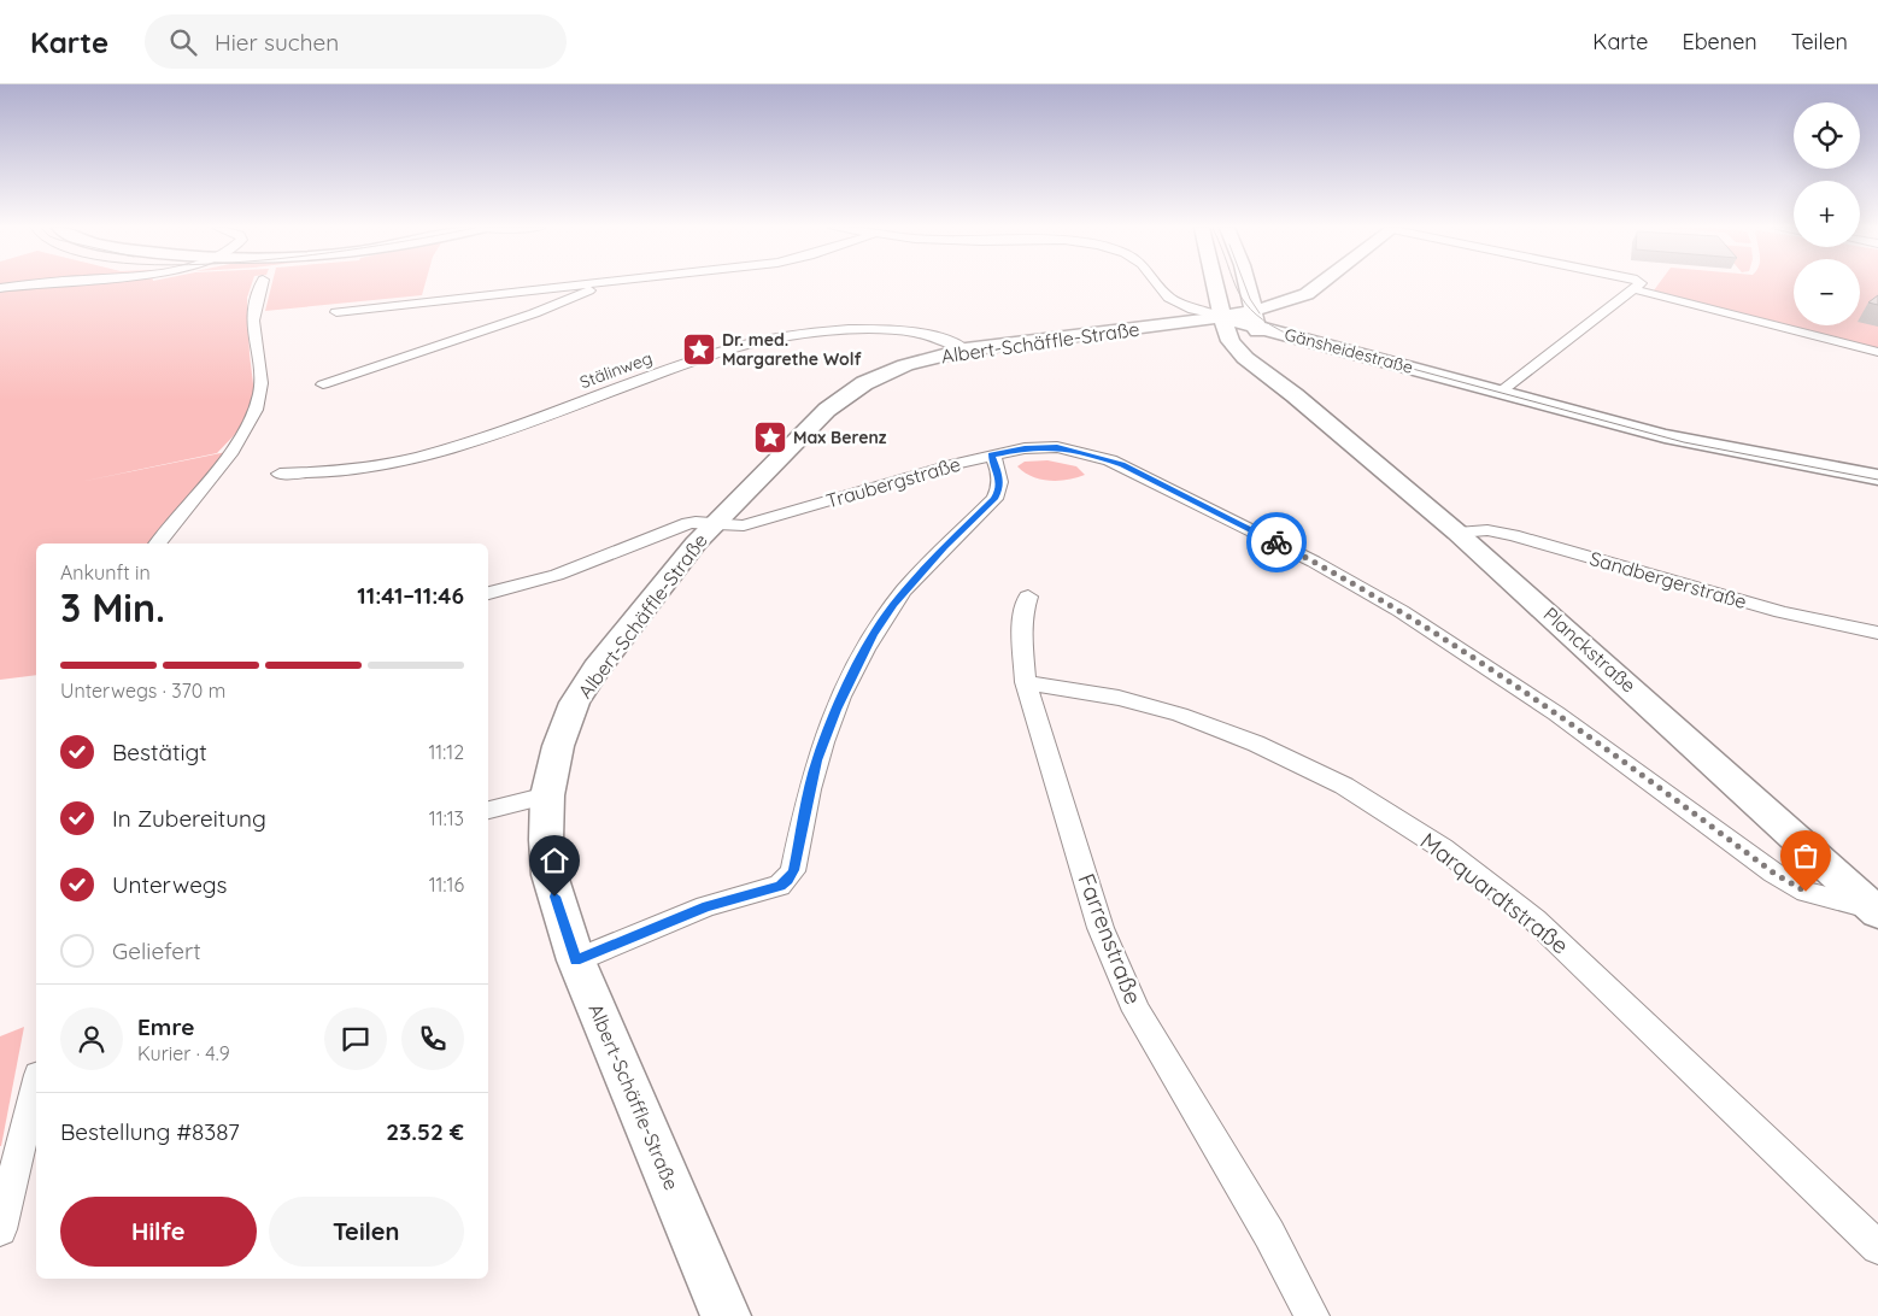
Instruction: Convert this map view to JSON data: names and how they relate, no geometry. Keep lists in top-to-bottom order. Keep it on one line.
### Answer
{"streets":{"main road":["Albert-Schäffle-Straße","Gänsheidestraße","Planckstraße"],"street":["Stälinweg","Traubergstraße","Sandbergerstraße","Marquardtstraße","Farrenstraße"]},"crossings":[["Albert-Schäffle-Straße","Gänsheidestraße"],["Albert-Schäffle-Straße","Stälinweg"],["Albert-Schäffle-Straße","Traubergstraße"],["Albert-Schäffle-Straße","Planckstraße"],["Gänsheidestraße","Planckstraße"],["Traubergstraße","Planckstraße"],["Sandbergerstraße","Planckstraße"],["Marquardtstraße","Farrenstraße"]],"places":{"place":["Dr. med. Margarethe Wolf","Max Berenz"]},"page":{"header":"Karte","search":"Hier suchen","nav":["Karte","Ebenen","Teilen"],"map_buttons":["+","−"],"heading":["3 Min.","Ankunft in","11:41–11:46"],"panel":["Emre","Kurier · 4.9","Bestellung #8387","23.52 €"],"bar":"Unterwegs · 370 m","list":[["Bestätigt","11:12"],["In Zubereitung","11:13"],["Unterwegs","11:16"],"Geliefert"],"buttons":["Hilfe","Teilen"]}}
